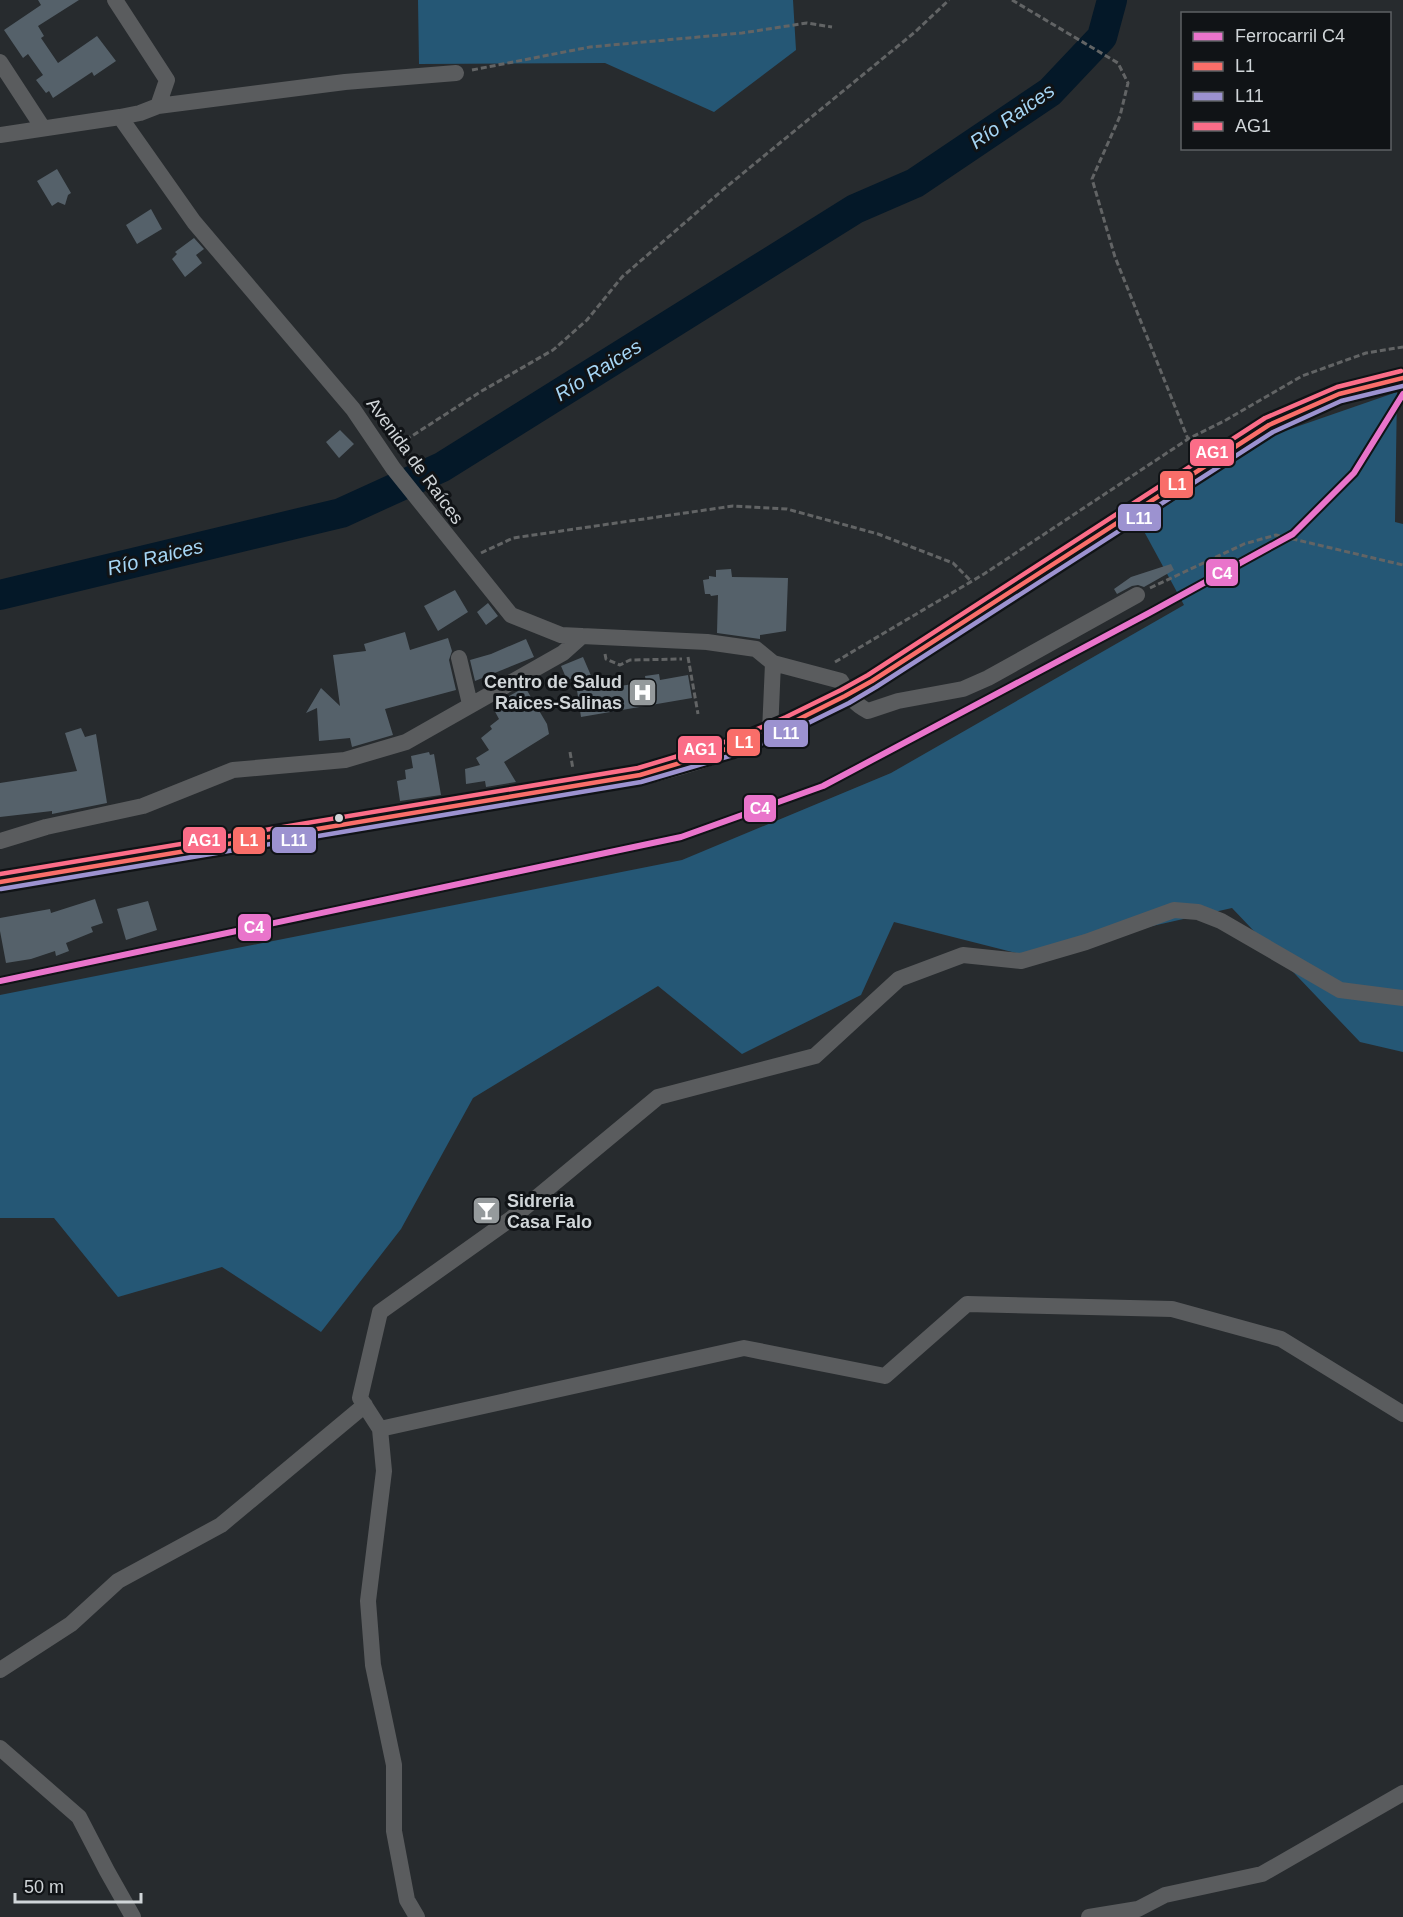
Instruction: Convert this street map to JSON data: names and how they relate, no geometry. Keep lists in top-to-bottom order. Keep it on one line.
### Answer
{"streets":{"street":["Avenida de Raíces"]},"water":["Río Raices"],"places":{"hospital":["Centro de Salud Raices-Salinas"],"bar":["Sidreria Casa Falo"]},"lines":["transit line AG1","transit line L1","transit line L11","rail line C4"],"legend":["Ferrocarril C4","L1","L11","AG1"],"scale_bar":"50 m"}
